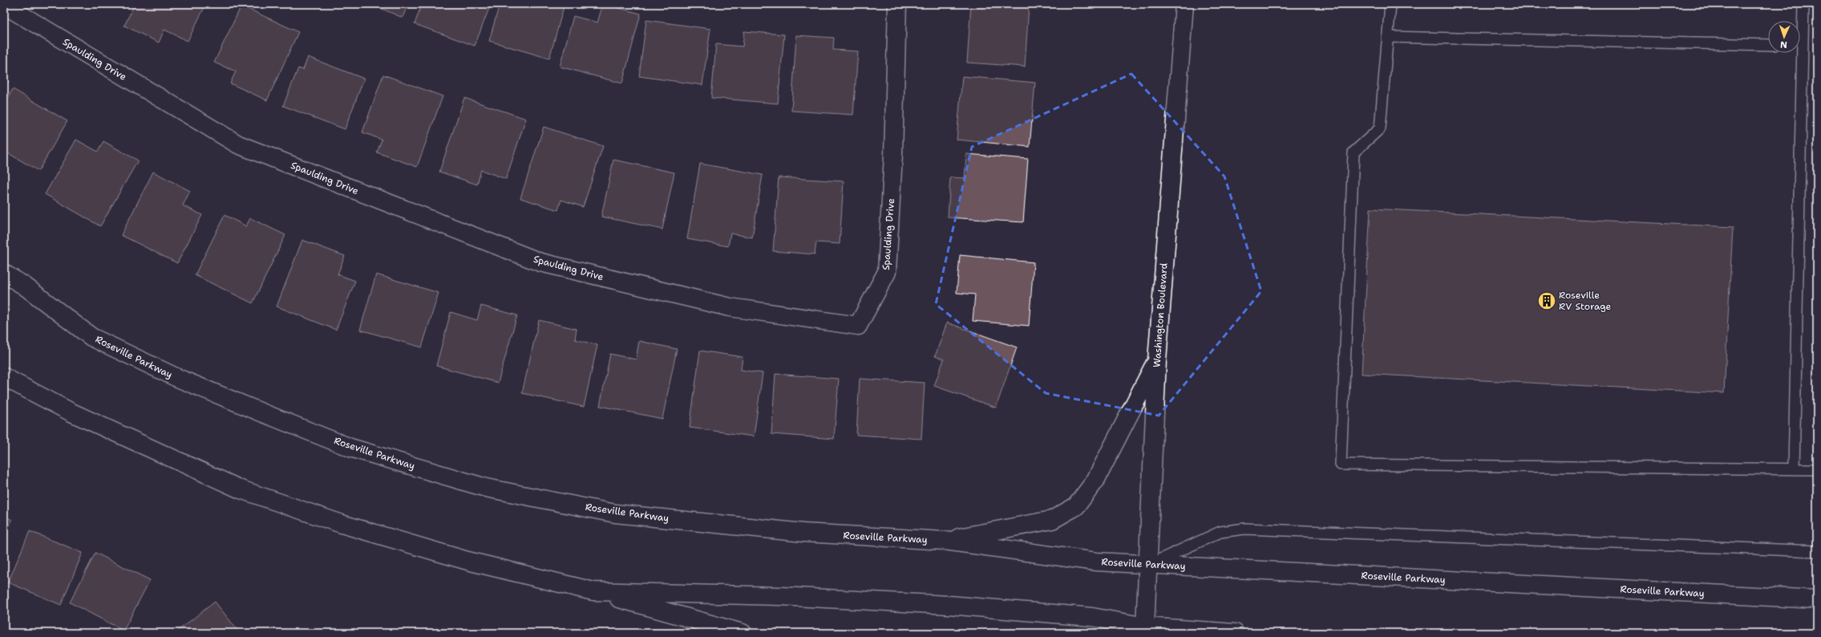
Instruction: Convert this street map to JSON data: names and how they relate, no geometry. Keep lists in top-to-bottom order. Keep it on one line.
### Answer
{"streets":{"main road":["Spaulding Drive","Washington Boulevard","Roseville Parkway"]},"crossings":[["Washington Boulevard","Roseville Parkway"]],"places":{"building":["Roseville RV Storage"]},"north":"bottom"}
